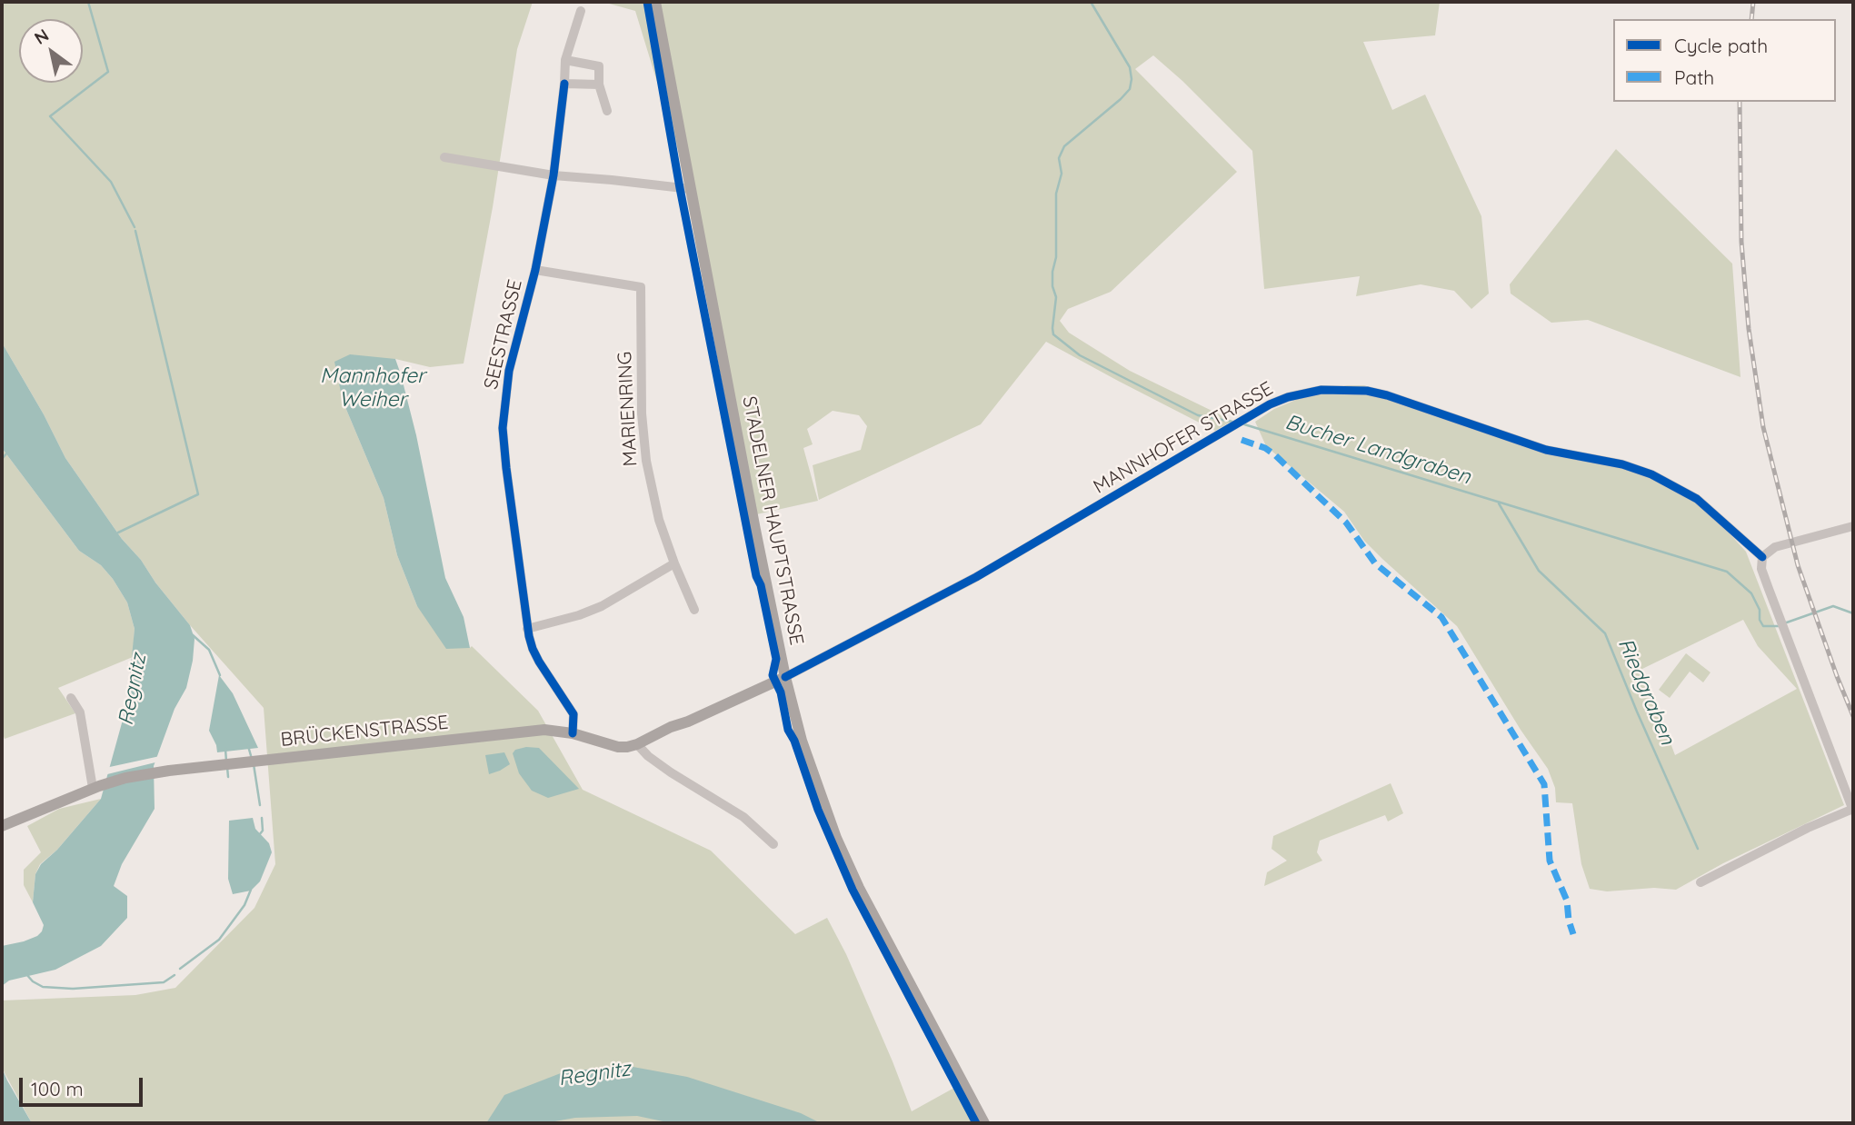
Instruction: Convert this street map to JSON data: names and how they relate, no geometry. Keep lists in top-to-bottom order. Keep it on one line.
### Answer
{"streets":{"main road":["MANNHOFER STRASSE","STADELNER HAUPTSTRASSE","BRÜCKENSTRASSE"],"street":["SEESTRASSE","MARIENRING"]},"crossings":[["SEESTRASSE","MARIENRING"],["SEESTRASSE","MANNHOFER STRASSE"],["SEESTRASSE","BRÜCKENSTRASSE"],["MANNHOFER STRASSE","STADELNER HAUPTSTRASSE"],["MANNHOFER STRASSE","BRÜCKENSTRASSE"]],"water":["Mannhofer Weiher","Bucher Landgraben","Regnitz","Riedgraben"],"legend":["Cycle path","Path"],"scale_bar":"100 m","north":"top left"}
